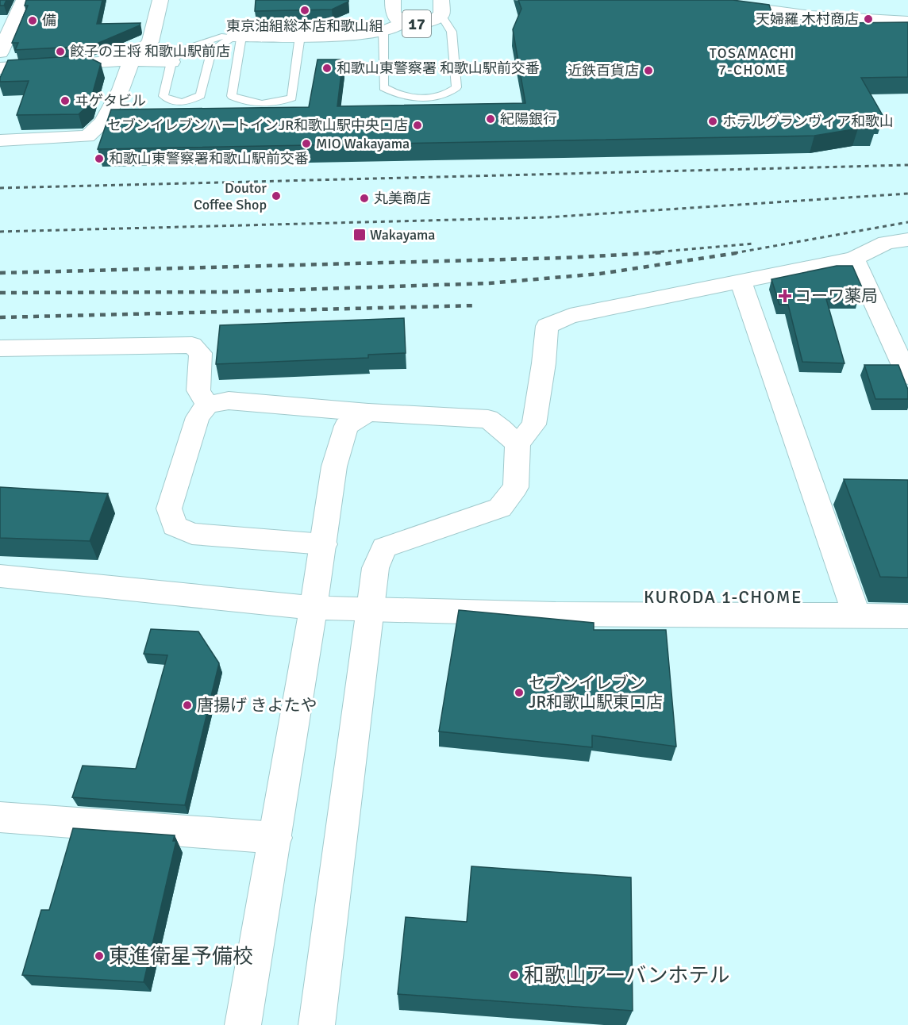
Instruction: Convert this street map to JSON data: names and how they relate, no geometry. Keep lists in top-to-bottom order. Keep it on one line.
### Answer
{"streets":{"street":["17"]},"districts":["TOSAMACHI 7-CHOME","KURODA 1-CHOME"],"places":{"other":["東京油組総本店和歌山組","天婦羅 木村商店","備","餃子の王将 和歌山駅前店","和歌山東警察署 和歌山駅前交番","近鉄百貨店","ヰゲタビル","紀陽銀行","ホテルグランヴィア和歌山","セブンイレブンハートインJR和歌山駅中央口店","MIO Wakayama","和歌山東警察署和歌山駅前交番","Doutor Coffee Shop","丸美商店","セブンイレブン JR和歌山駅東口店","唐揚げ きよたや","東進衛星予備校","和歌山アーバンホテル"],"transit":["Wakayama"],"health":["コーワ薬局"]}}
